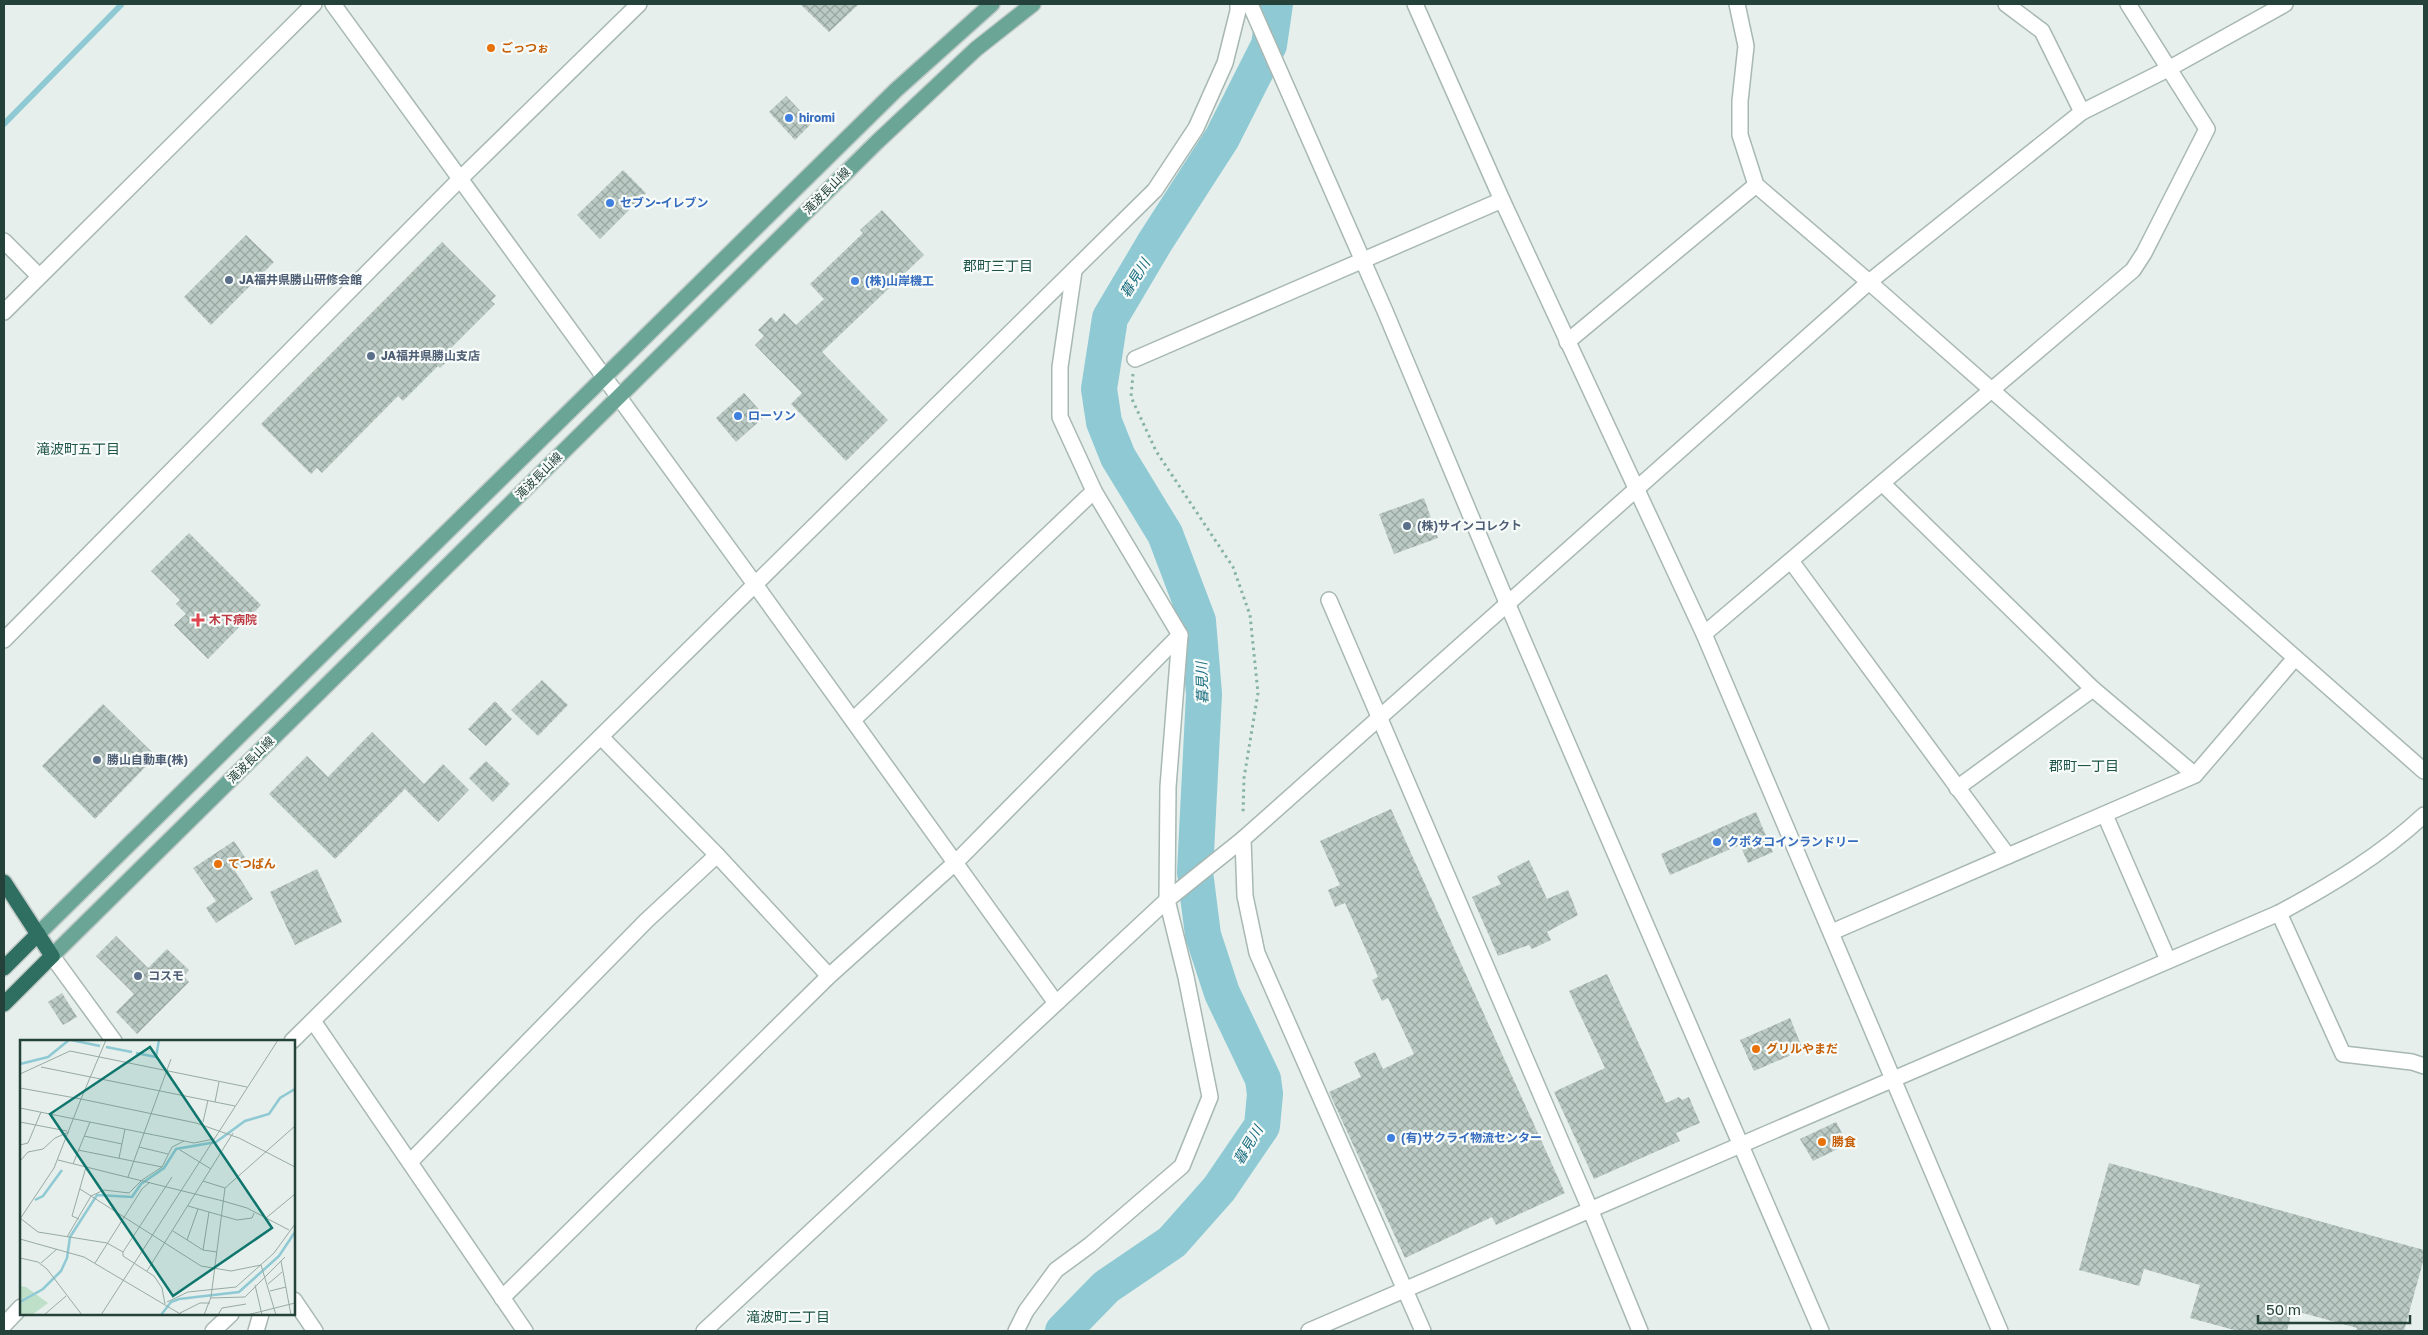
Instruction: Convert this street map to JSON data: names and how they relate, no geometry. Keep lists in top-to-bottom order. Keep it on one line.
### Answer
{"streets":{"main road":["滝波長山線"]},"districts":["郡町三丁目","滝波町五丁目","郡町一丁目","滝波町二丁目"],"water":["暮見川"],"places":{"other":["ごっつぉ","hiromi","セブン-イレブン","JA福井県勝山研修会館","(株)山岸機工","JA福井県勝山支店","ローソン","(株)サインコレクト","勝山自動車(株)","クボタコインランドリー","てつぱん","コスモ","グリルやまだ","(有)サクライ物流センター","勝食"],"health":["木下病院"]},"scale_bar":"50 m"}
